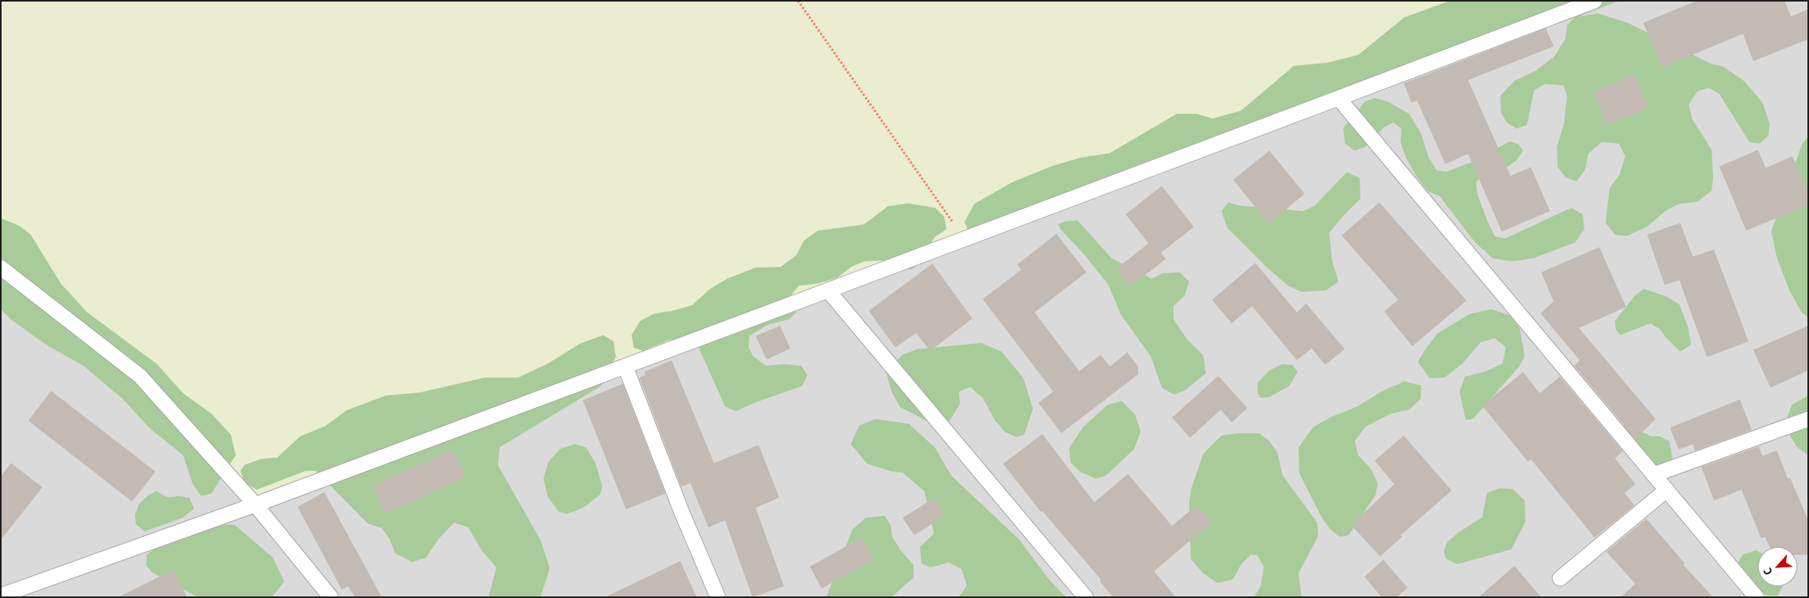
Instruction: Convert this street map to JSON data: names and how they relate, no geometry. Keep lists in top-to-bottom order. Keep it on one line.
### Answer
{"north":"bottom left"}
